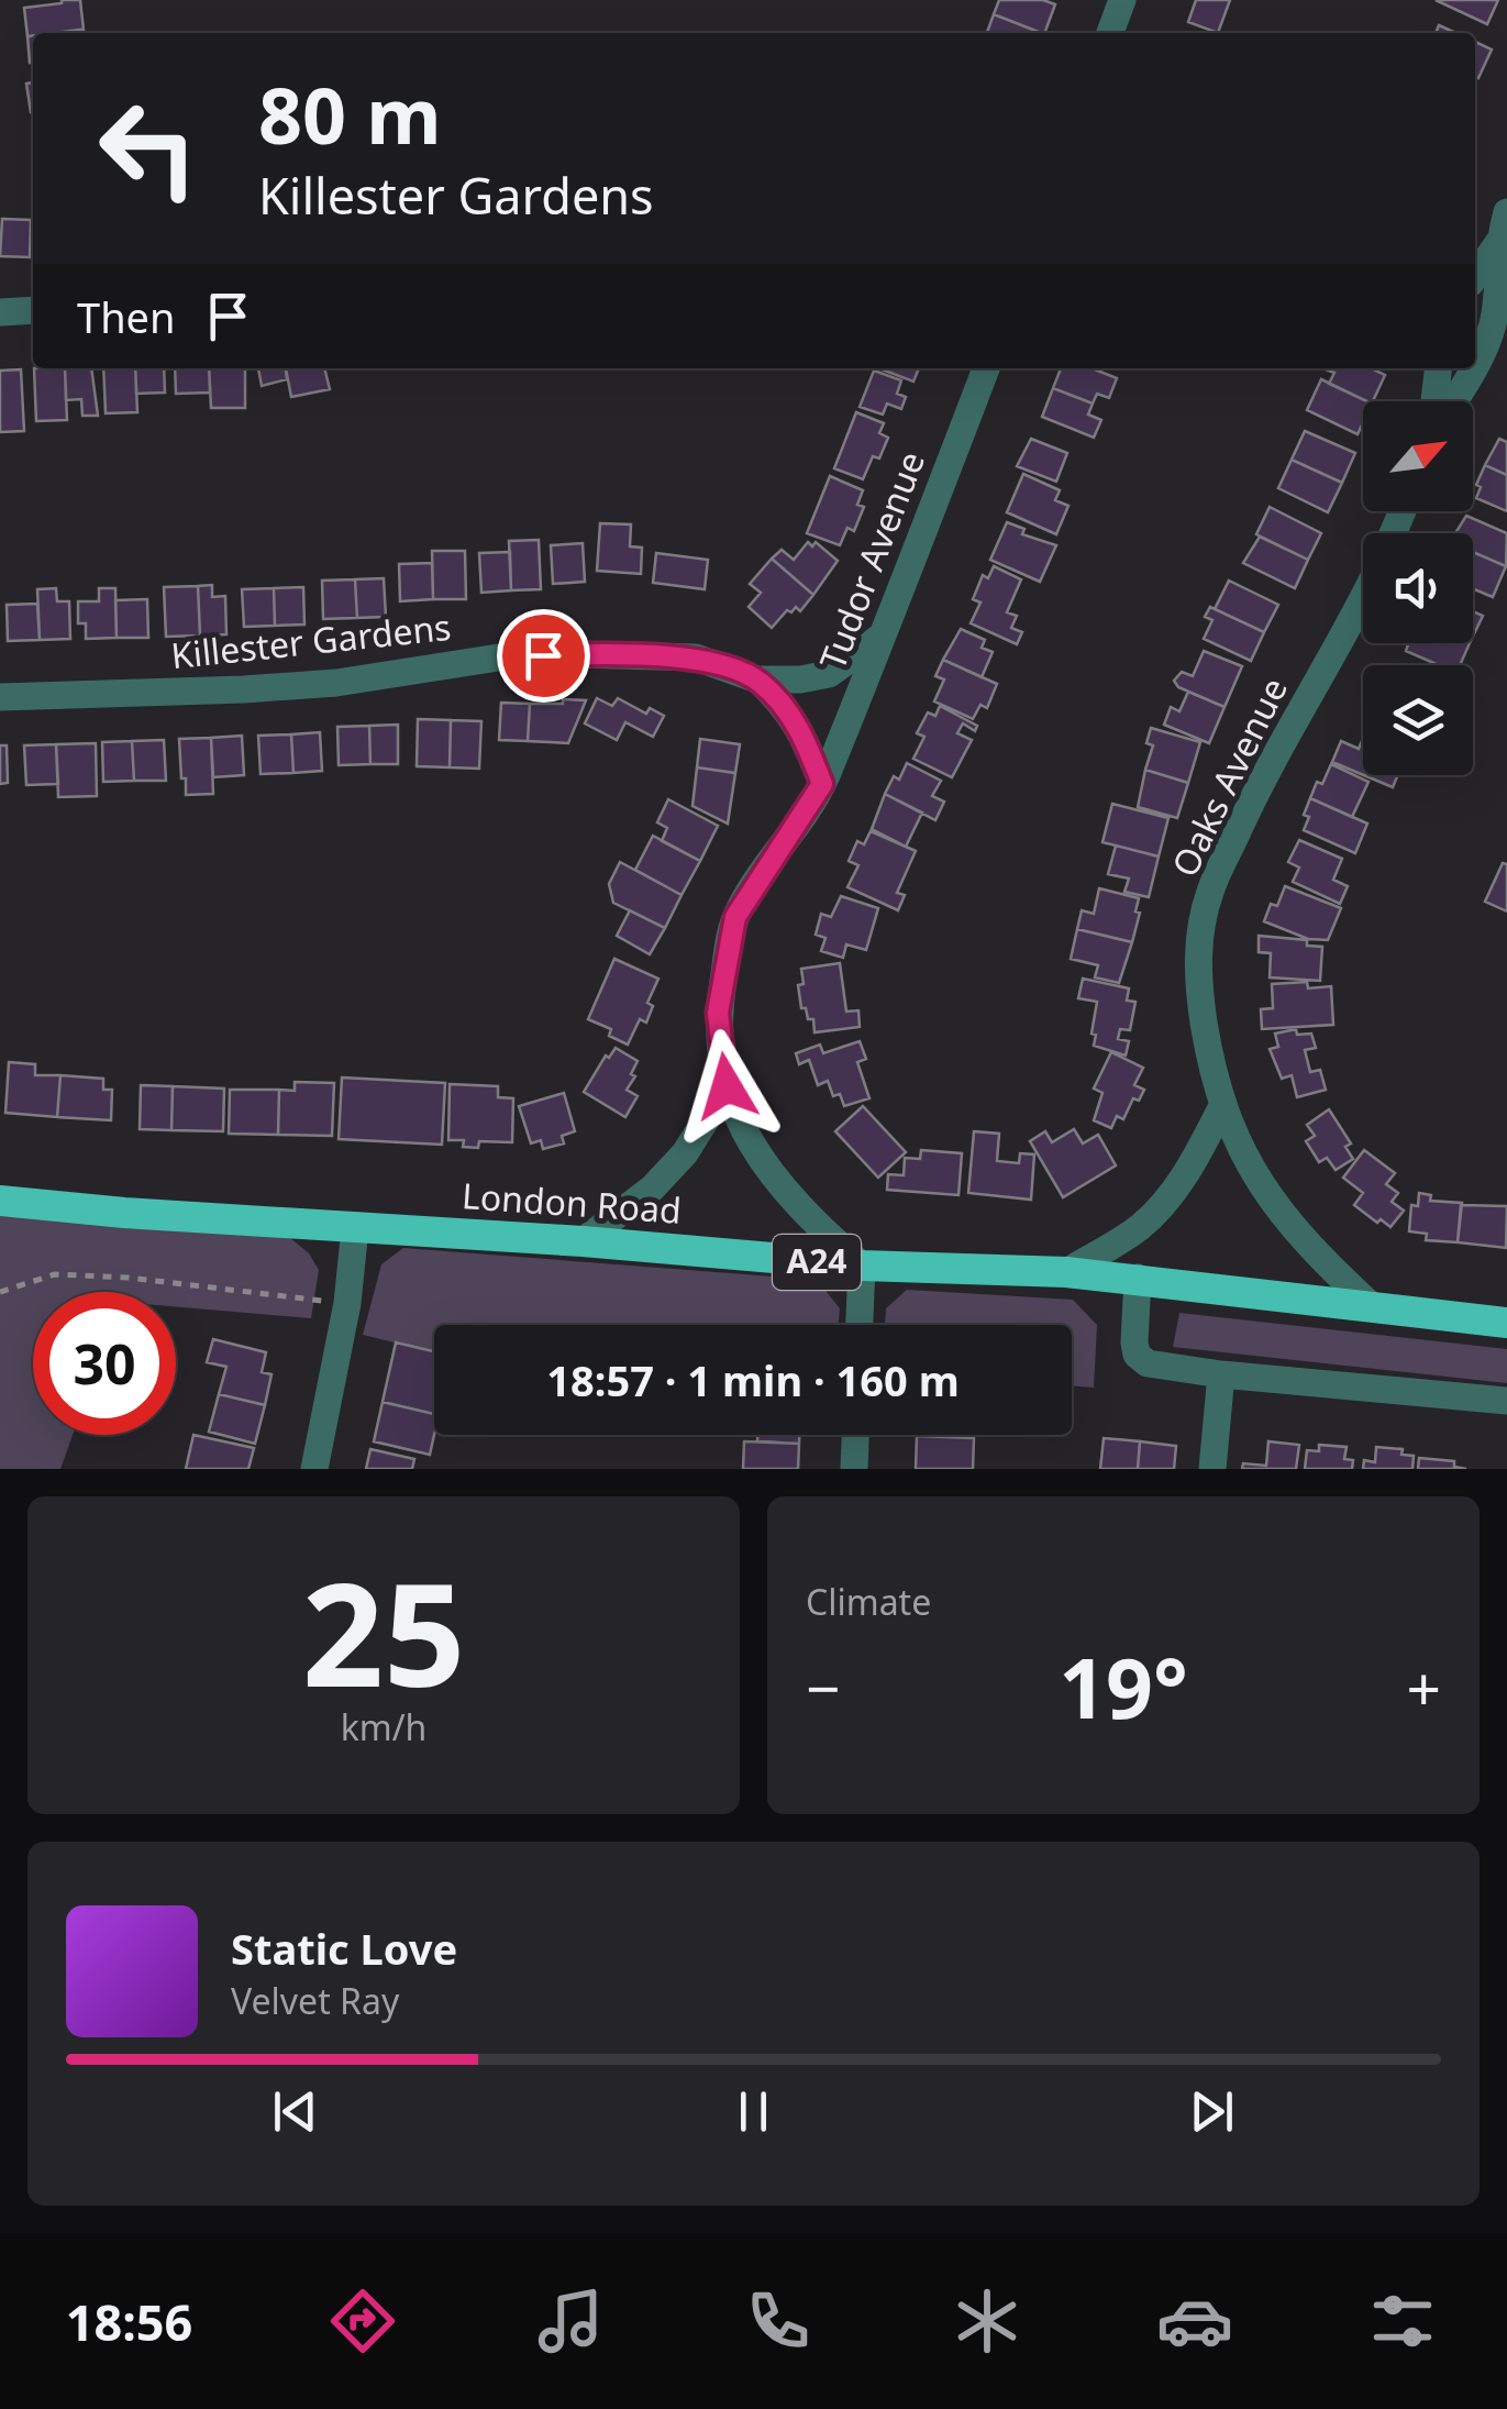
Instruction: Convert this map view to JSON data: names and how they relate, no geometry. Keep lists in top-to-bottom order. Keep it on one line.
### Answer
{"streets":{"highway":["London Road","A24"],"street":["Tudor Avenue","Killester Gardens","Oaks Avenue"]},"crossings":[["Tudor Avenue","Killester Gardens"],["Tudor Avenue","London Road"],["Oaks Avenue","London Road"]],"north":"top right","page":{"turn":["80 m","Killester Gardens"],"then":"Then","limit":"30","trip":"18:57 · 1 min · 160 m","tile":[["25","km/h"],"Climate"],"heat":["−","19°","+"],"song":["Static Love","Velvet Ray"],"tabs":"18:56"}}
